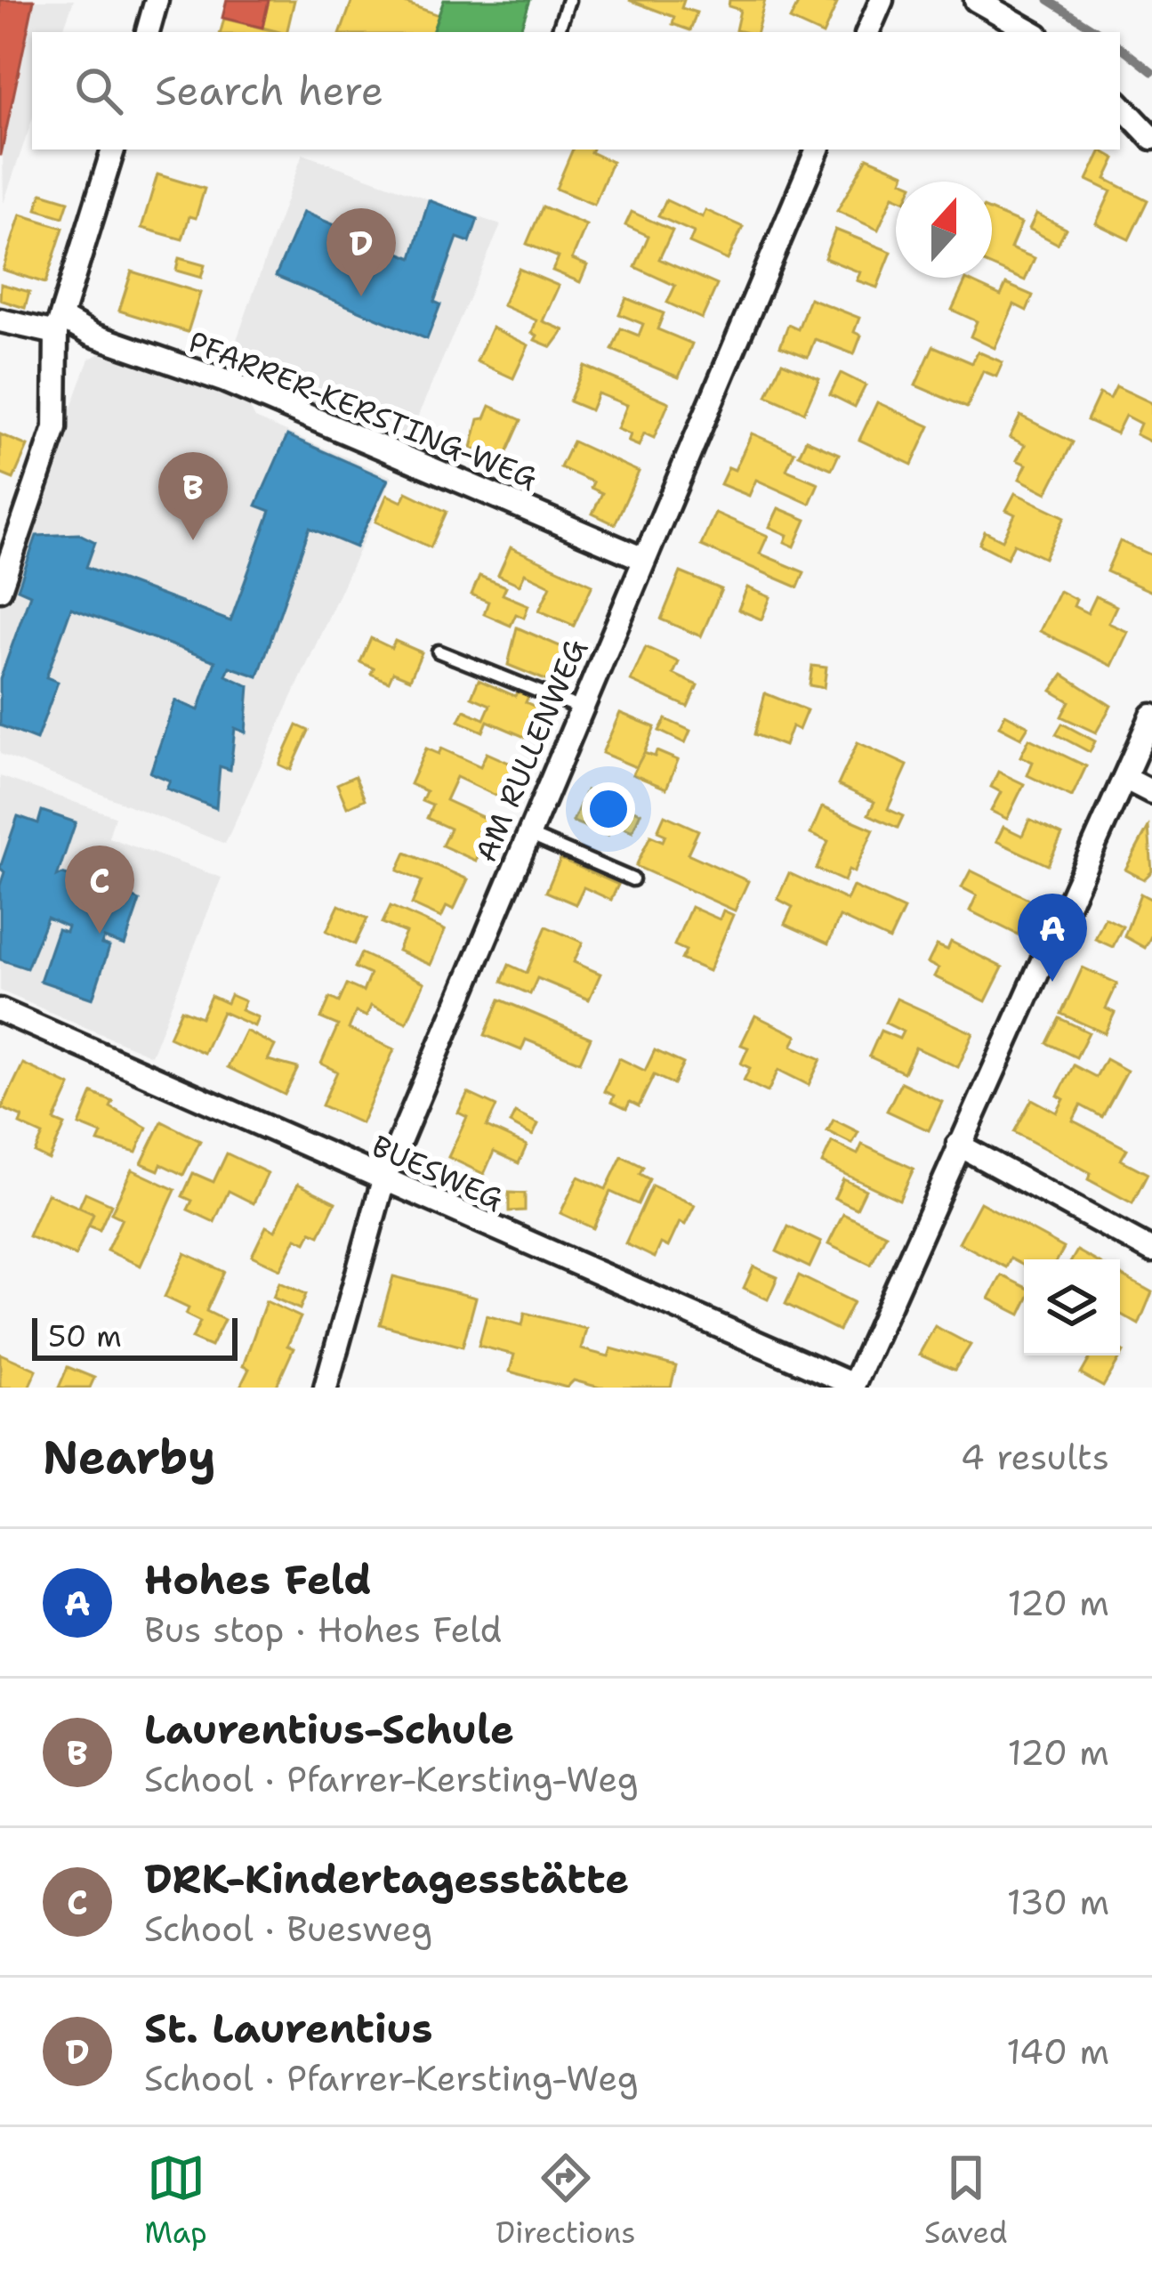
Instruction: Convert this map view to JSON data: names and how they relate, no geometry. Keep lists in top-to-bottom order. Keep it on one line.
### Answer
{"streets":{"street":["PFARRER-KERSTING-WEG","AM RULLENWEG","BUESWEG"]},"crossings":[["PFARRER-KERSTING-WEG","AM RULLENWEG"],["AM RULLENWEG","BUESWEG"]],"scale_bar":"50 m","north":"top","page":{"search":"Search here","pins":["D","B","C","A"],"scale":"50 m","heading":["Nearby","4 results"],"list":[{"mark":"A","name":"Hohes Feld","note":"Bus stop · Hohes Feld","value":"120 m"},{"mark":"B","name":"Laurentius-Schule","note":"School · Pfarrer-Kersting-Weg","value":"120 m"},{"mark":"C","name":"DRK-Kindertagesstätte","note":"School · Buesweg","value":"130 m"},{"mark":"D","name":"St. Laurentius","note":"School · Pfarrer-Kersting-Weg","value":"140 m"}],"nav":["Map","Directions","Saved"]}}
